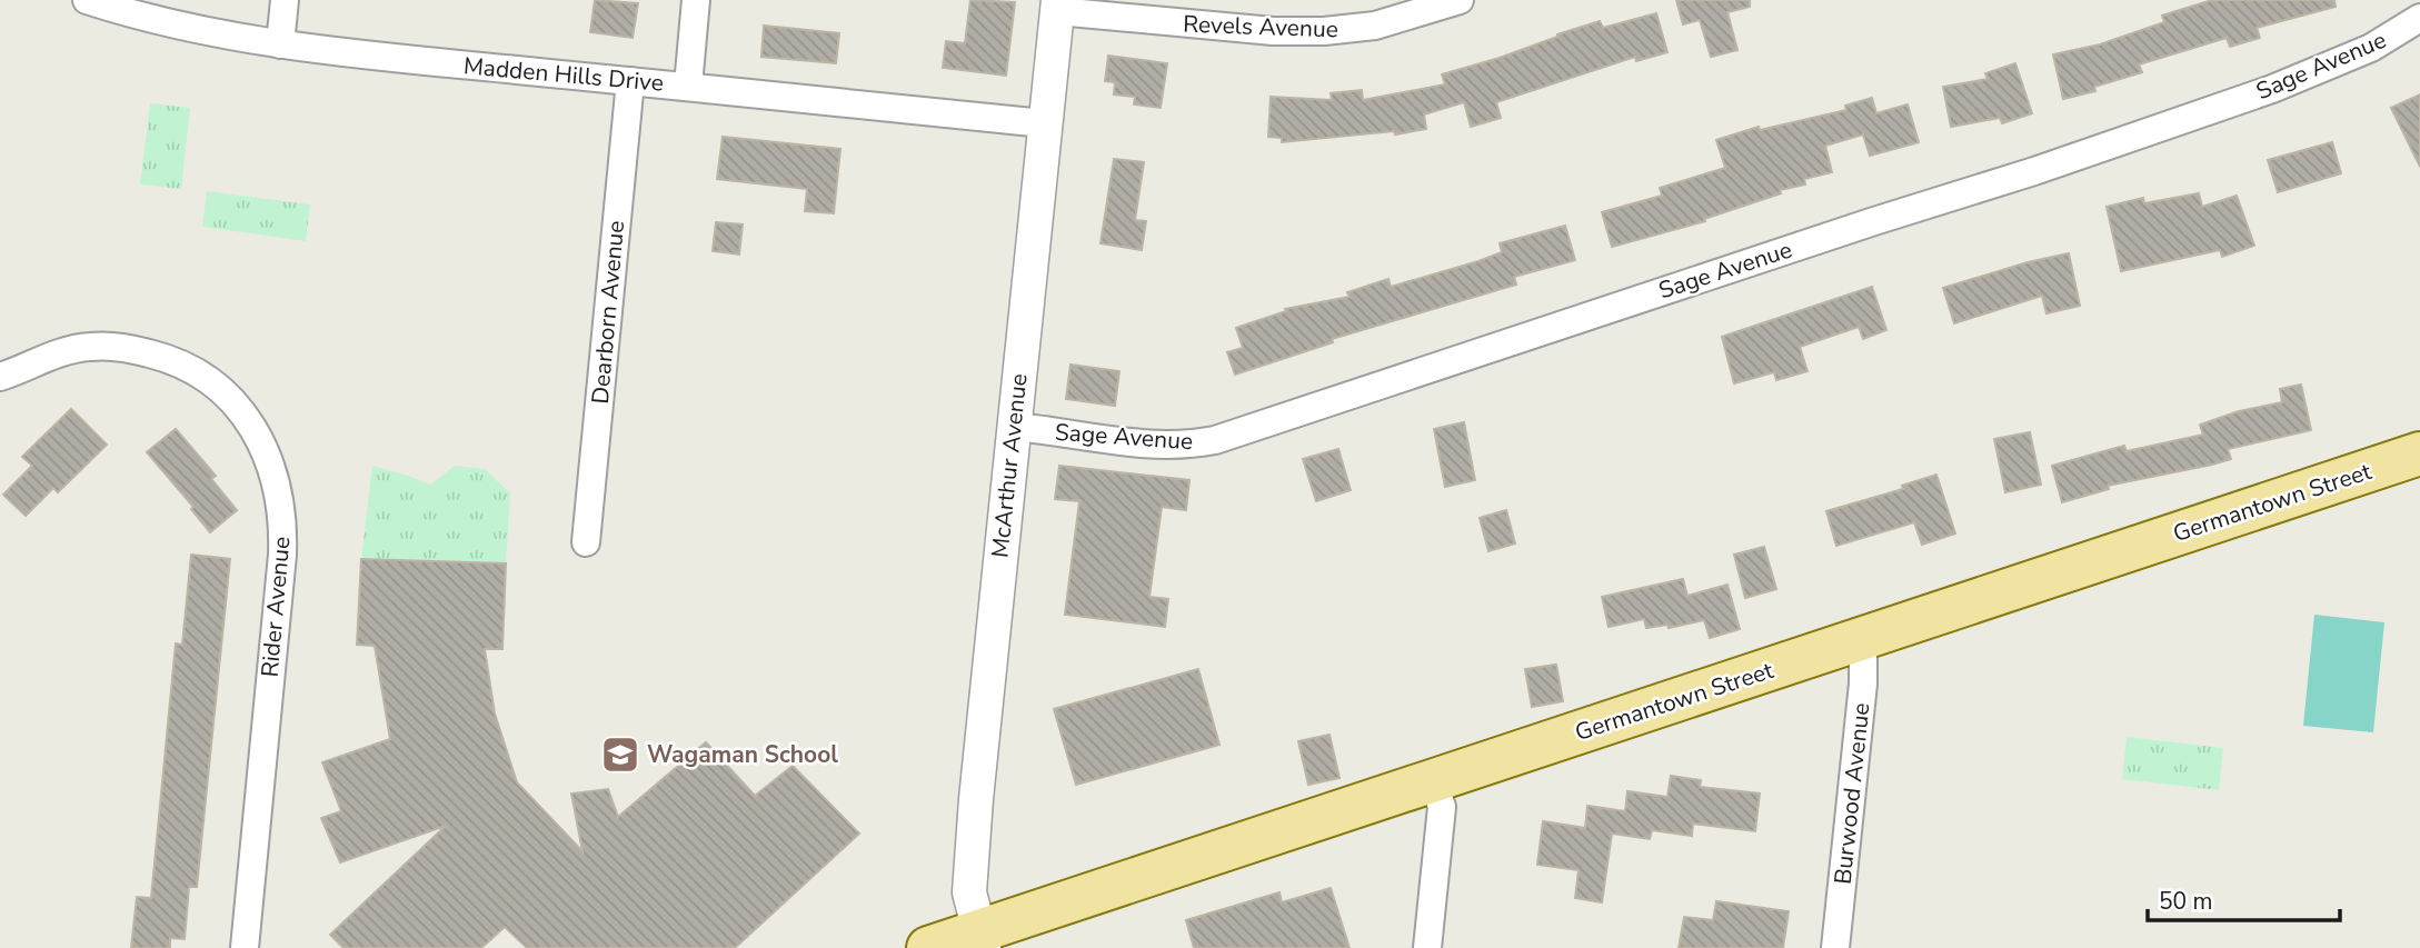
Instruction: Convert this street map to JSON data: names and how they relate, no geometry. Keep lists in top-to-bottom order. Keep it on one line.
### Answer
{"streets":{"main road":["Germantown Street"],"street":["Revels Avenue","Sage Avenue","Madden Hills Drive","Dearborn Avenue","McArthur Avenue","Rider Avenue","Burwood Avenue"]},"crossings":[["Revels Avenue","McArthur Avenue"],["Sage Avenue","McArthur Avenue"],["Madden Hills Drive","Dearborn Avenue"],["Madden Hills Drive","McArthur Avenue"],["McArthur Avenue","Germantown Street"],["Germantown Street","Burwood Avenue"]],"places":{"school or university":["Wagaman School"]},"scale_bar":"50 m"}
